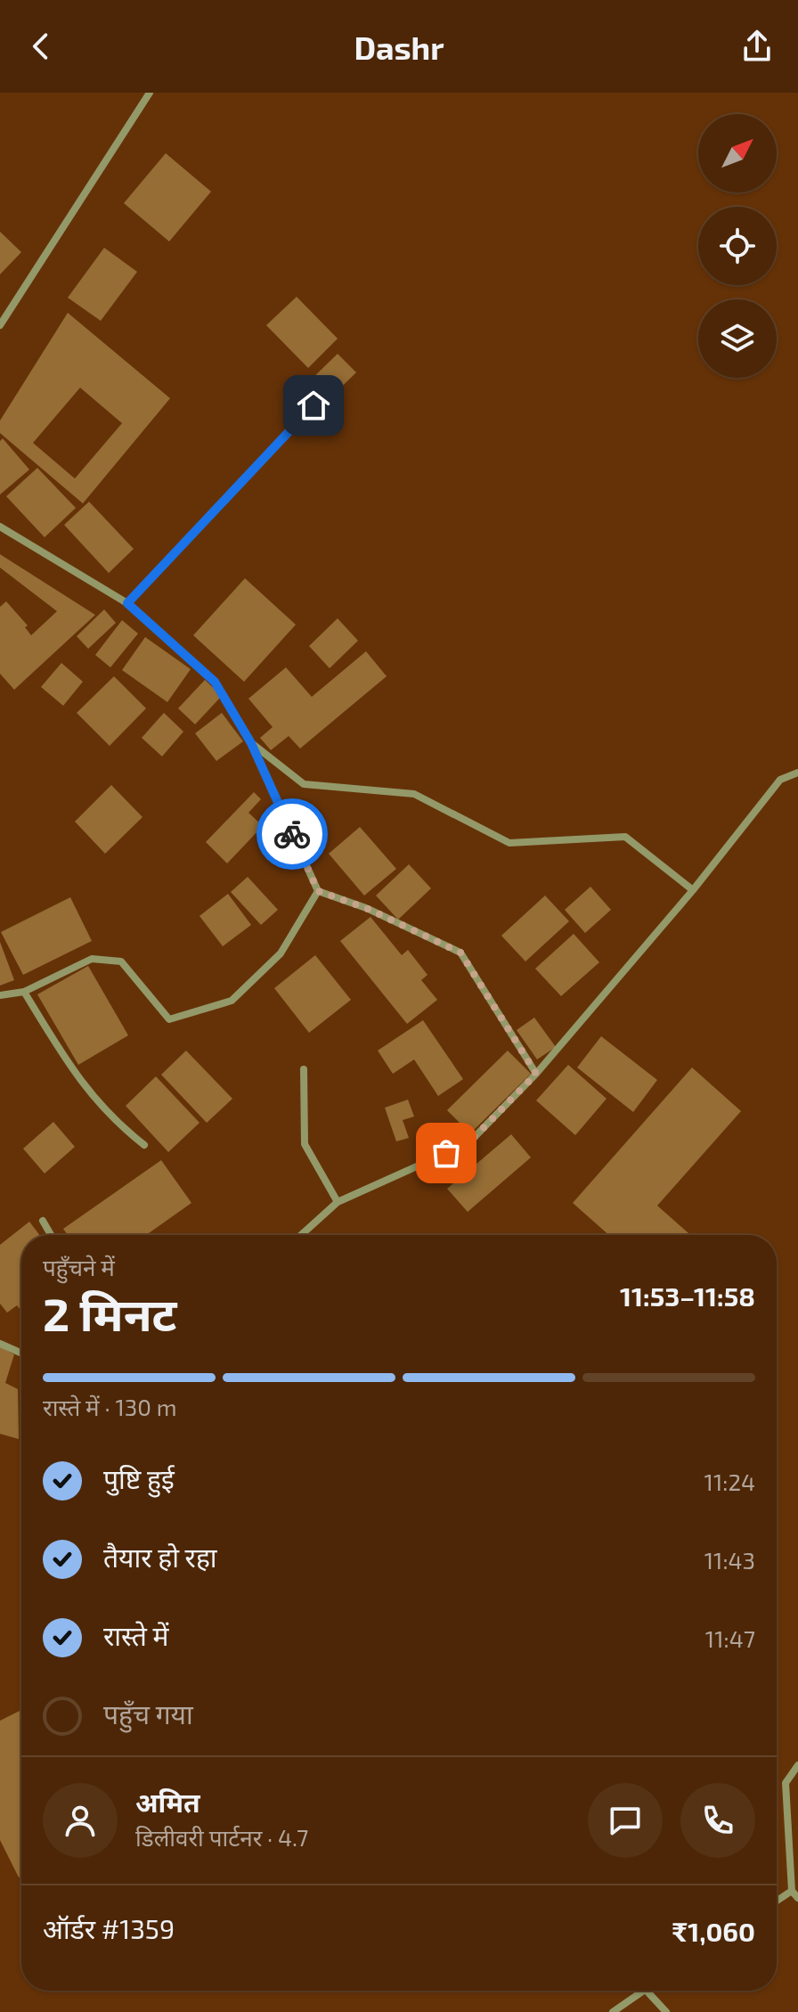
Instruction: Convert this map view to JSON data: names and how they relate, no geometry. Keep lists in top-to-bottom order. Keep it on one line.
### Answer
{"north":"top right","page":{"header":"Dashr","heading":["2 मिनट","पहुँचने में","11:53–11:58"],"panel":["अमित","डिलीवरी पार्टनर · 4.7","ऑर्डर #1359","₹1,060"],"bar":"रास्ते में · 130 m","list":[["पुष्टि हुई","11:24"],["तैयार हो रहा","11:43"],["रास्ते में","11:47"],"पहुँच गया"]}}
